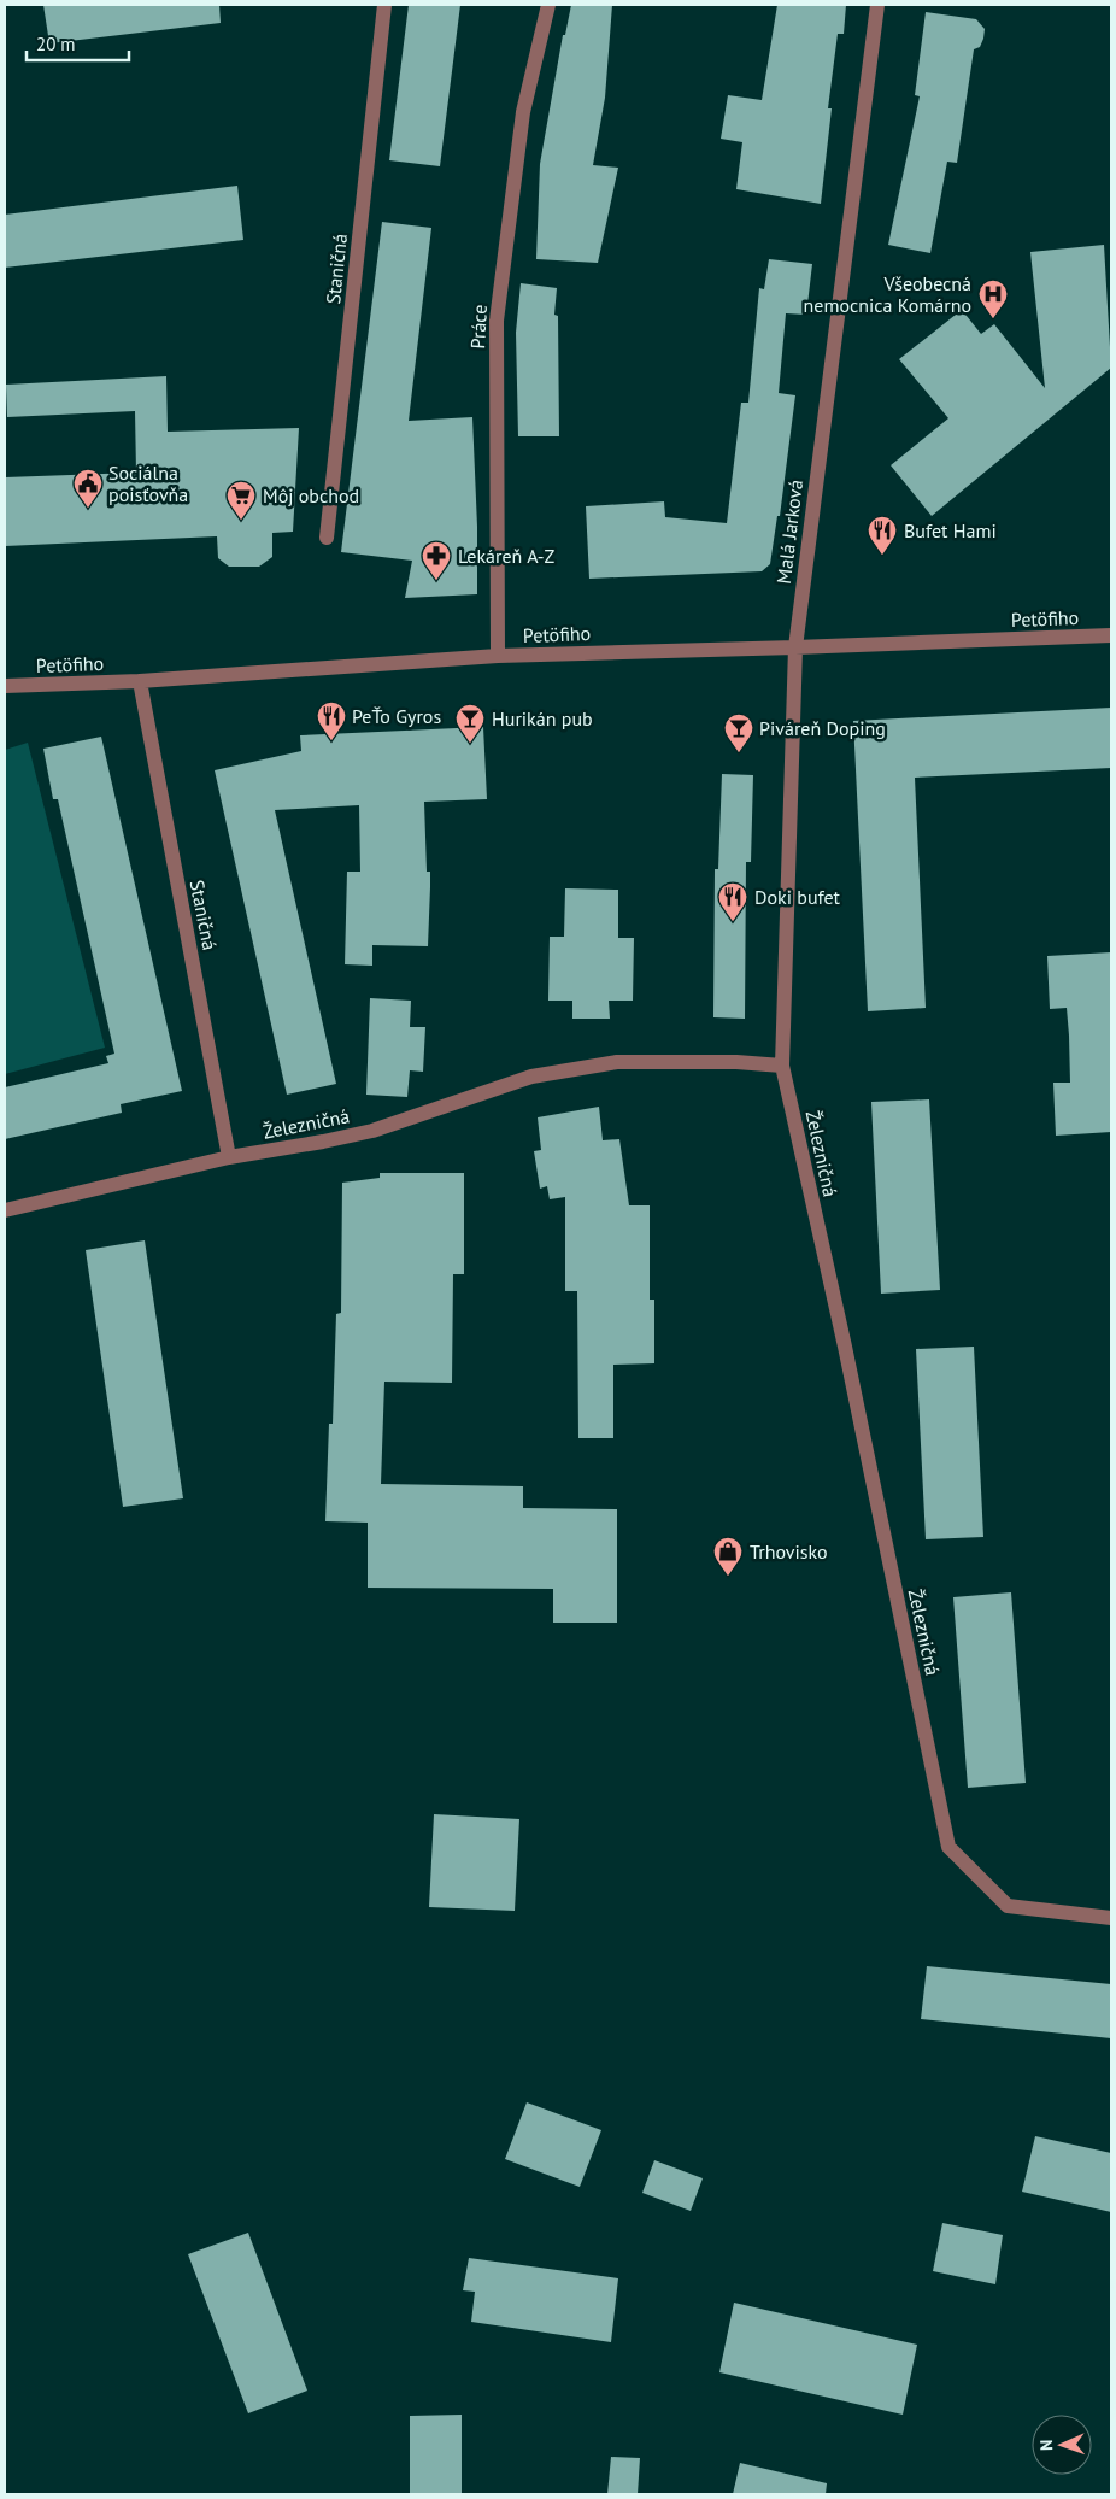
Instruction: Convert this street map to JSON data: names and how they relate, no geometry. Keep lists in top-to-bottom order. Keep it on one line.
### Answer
{"streets":{"street":["Staničná","Práce","Malá Jarková","Petöfiho","Železničná"]},"crossings":[["Staničná","Petöfiho"],["Staničná","Železničná"],["Práce","Petöfiho"],["Malá Jarková","Petöfiho"],["Malá Jarková","Železničná"]],"places":{"hospital":["Všeobecná nemocnica Komárno"],"public building":["Sociálna poisťovňa"],"supermarket":["Môj obchod"],"restaurant":["Bufet Hami","PeŤo Gyros","Doki bufet"],"pharmacy":["Lekáreň A-Z"],"bar":["Hurikán pub","Piváreň Doping"],"shop":["Trhovisko"]},"scale_bar":"20 m","north":"left"}
